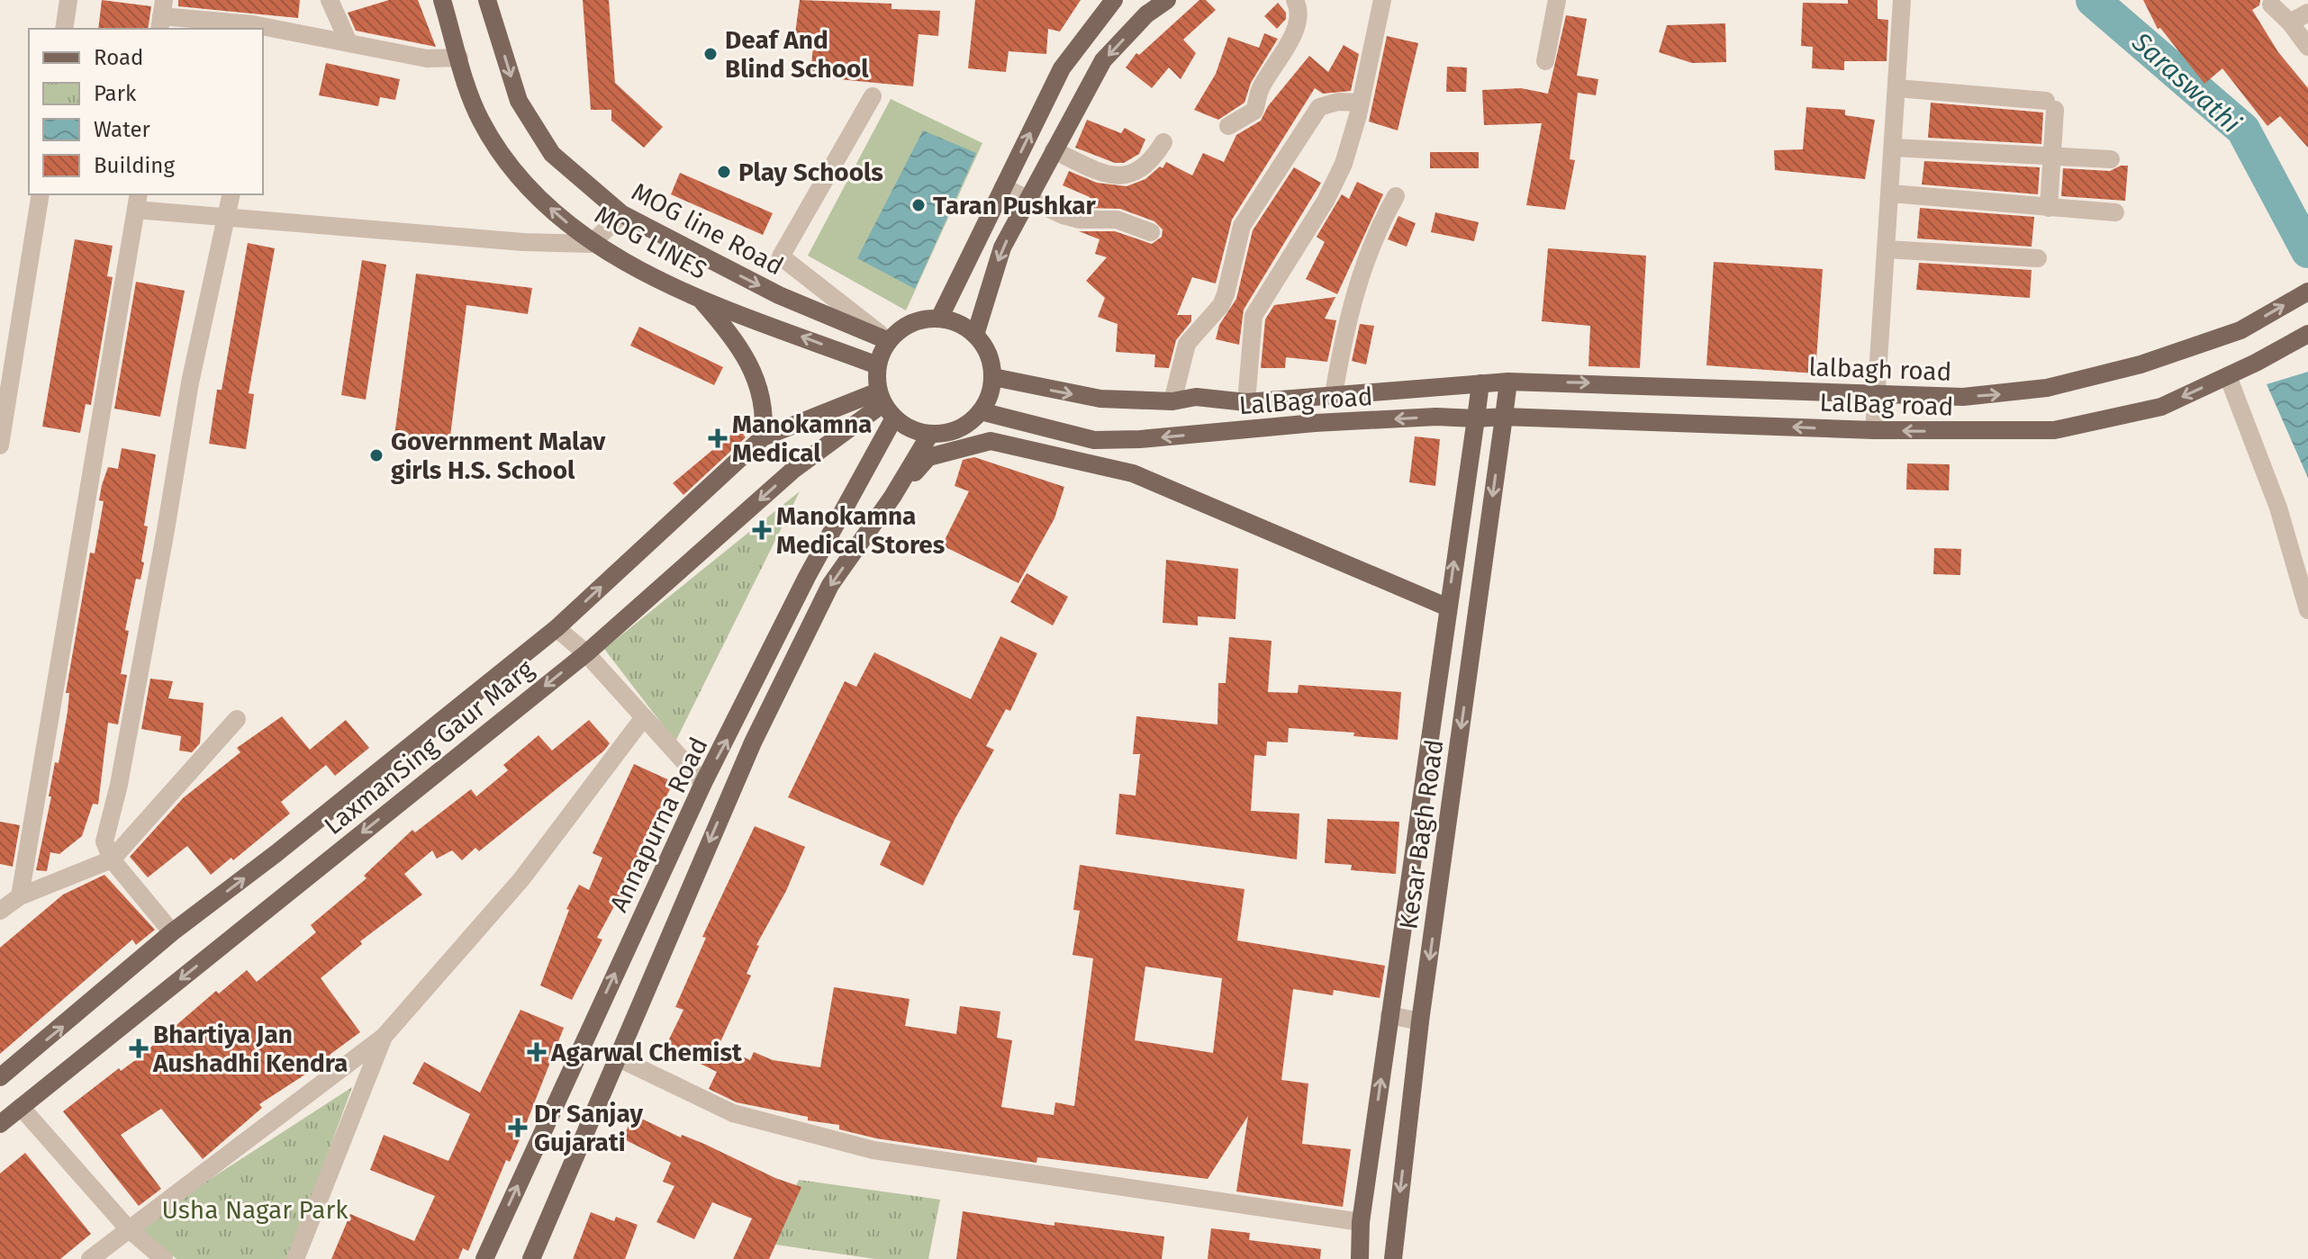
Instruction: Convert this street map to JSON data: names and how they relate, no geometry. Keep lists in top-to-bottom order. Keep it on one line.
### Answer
{"streets":{"main road":["MOG line Road","MOG LINES","lalbagh road","LalBag road","LaxmanSing Gaur Marg","Annapurna Road","Kesar Bagh Road"]},"crossings":[["MOG line Road","MOG LINES"],["MOG line Road","LaxmanSing Gaur Marg"],["MOG line Road","Annapurna Road"],["MOG LINES","LaxmanSing Gaur Marg"],["MOG LINES","Annapurna Road"],["lalbagh road","Kesar Bagh Road"],["LalBag road","Kesar Bagh Road"],["LaxmanSing Gaur Marg","Annapurna Road"]],"one_way":["MOG line Road","MOG LINES","lalbagh road"],"water":["Saraswathi"],"parks":["Usha Nagar Park"],"places":{"other":["Deaf And Blind School","Play Schools","Taran Pushkar","Government Malav girls H.S. School"],"health":["Manokamna Medical","Manokamna Medical Stores","Bhartiya Jan Aushadhi Kendra","Agarwal Chemist","Dr Sanjay Gujarati"]},"legend":["Road","Park","Water","Building"]}
